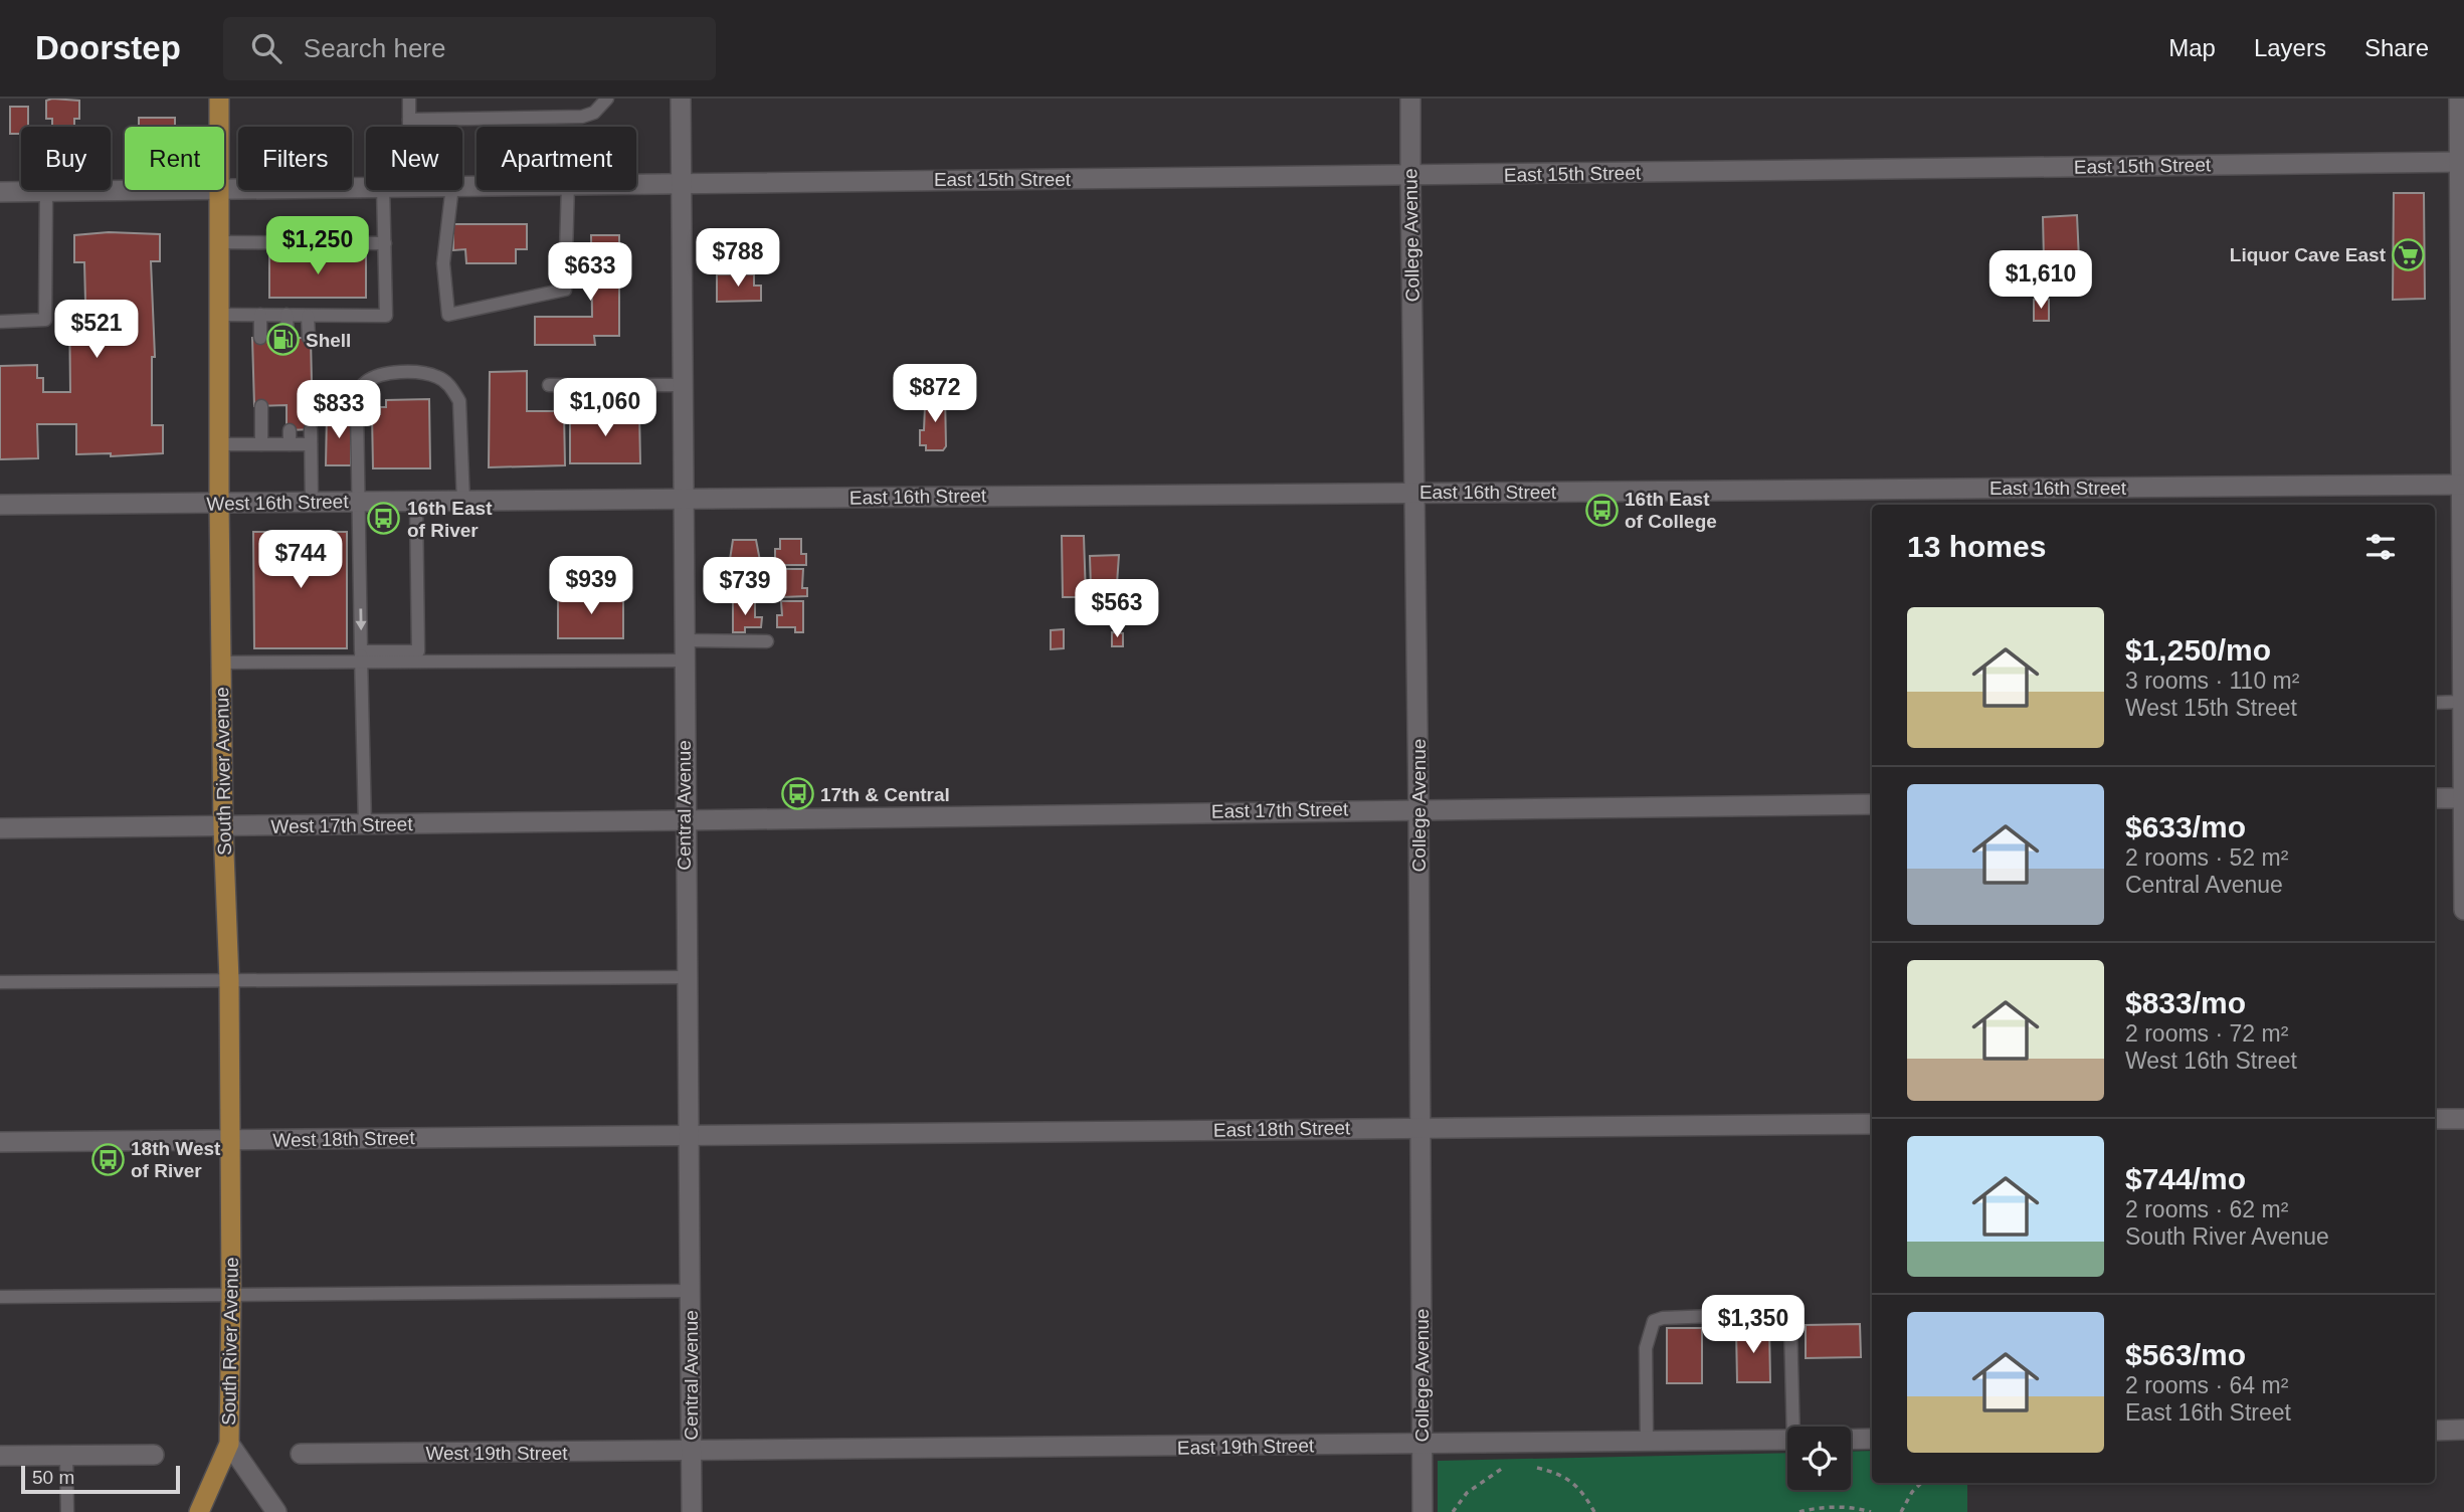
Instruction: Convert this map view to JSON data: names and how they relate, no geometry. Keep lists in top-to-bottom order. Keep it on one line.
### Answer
{"streets":{"main road":["South River Avenue"],"street":["East 15th Street","College Avenue","East 16th Street","West 16th Street","Central Avenue","East 17th Street","West 17th Street","East 18th Street","West 18th Street","East 19th Street","West 19th Street"]},"crossings":[["East 15th Street","College Avenue"],["East 15th Street","Central Avenue"],["College Avenue","East 16th Street"],["College Avenue","East 17th Street"],["College Avenue","East 18th Street"],["College Avenue","East 19th Street"],["East 16th Street","West 16th Street"],["East 16th Street","Central Avenue"],["West 16th Street","South River Avenue"],["West 16th Street","Central Avenue"],["South River Avenue","West 17th Street"],["South River Avenue","West 18th Street"],["Central Avenue","East 17th Street"],["Central Avenue","West 17th Street"],["Central Avenue","East 18th Street"],["Central Avenue","West 18th Street"],["Central Avenue","East 19th Street"],["Central Avenue","West 19th Street"],["East 17th Street","West 17th Street"],["East 18th Street","West 18th Street"],["East 19th Street","West 19th Street"]],"places":{"supermarket":["Liquor Cave East"],"fuel station":["Shell"],"bus stop":["16th East of College","16th East of River","17th & Central","18th West of River"]},"scale_bar":"50 m","page":{"header":"Doorstep","search":"Search here","nav":["Map","Layers","Share"],"chip":["Buy","Rent","Filters","New","Apartment"],"price":["$1,250","$788","$633","$1,610","$521","$872","$1,060","$833","$744","$939","$739","$563","$1,350"],"heading":"13 homes","list":[{"name":"$1,250/mo","note":"3 rooms · 110 m² · West 15th Street"},{"name":"$633/mo","note":"2 rooms · 52 m² · Central Avenue"},{"name":"$833/mo","note":"2 rooms · 72 m² · West 16th Street"},{"name":"$744/mo","note":"2 rooms · 62 m² · South River Avenue"},{"name":"$563/mo","note":"2 rooms · 64 m² · East 16th Street"}],"scale":"50 m"}}
